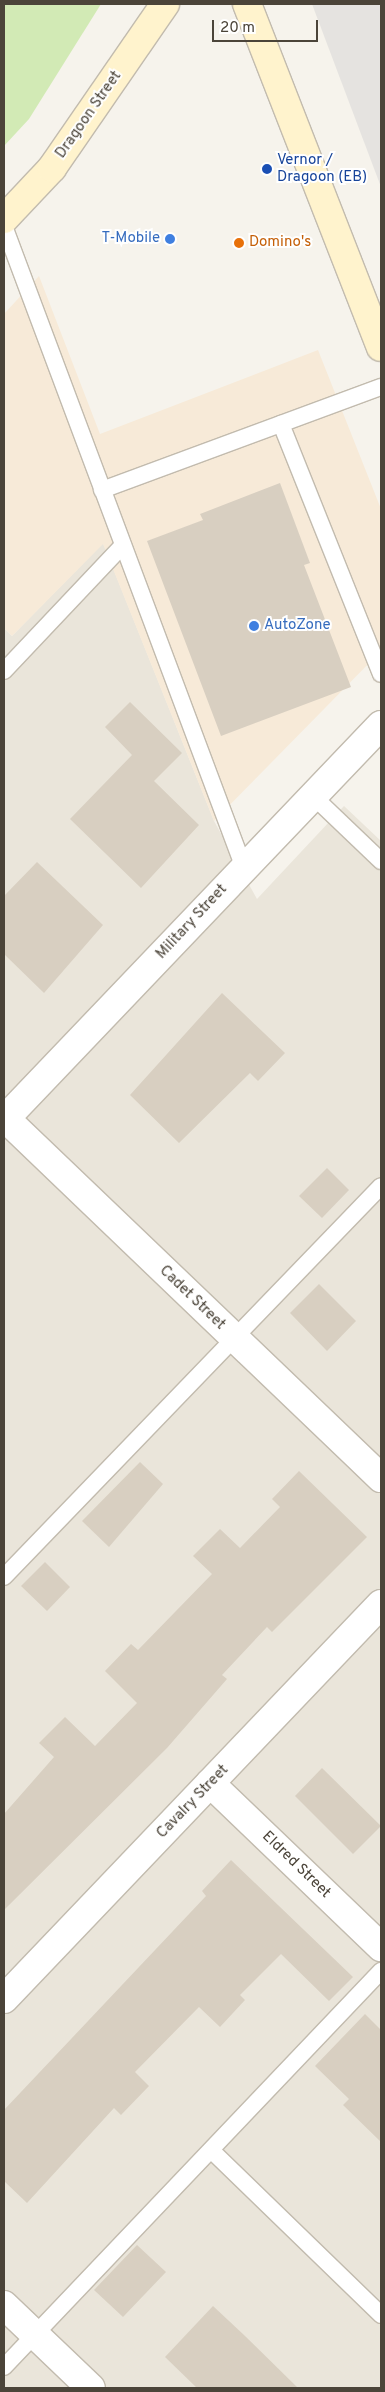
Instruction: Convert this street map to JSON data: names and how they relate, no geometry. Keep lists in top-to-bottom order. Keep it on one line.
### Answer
{"streets":{"street":["Dragoon Street","Military Street","Cadet Street","Cavalry Street","Eldred Street"]},"crossings":[["Military Street","Cadet Street"],["Cavalry Street","Eldred Street"]],"places":["Vernor / Dragoon (EB)","T-Mobile","Domino's","AutoZone"],"scale_bar":"20 m"}
